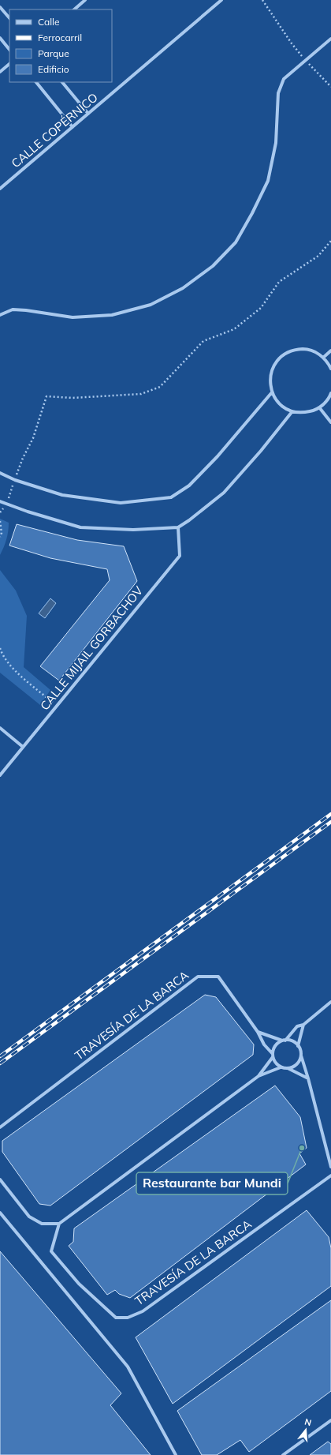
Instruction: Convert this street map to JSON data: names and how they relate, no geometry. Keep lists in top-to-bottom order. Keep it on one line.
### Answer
{"streets":{"street":["CALLE COPÉRNICO","CALLE MIJAIL GORBACHOV","TRAVESÍA DE LA BARCA"]},"places":["Restaurante bar Mundi"],"legend":["Calle","Ferrocarril","Parque","Edificio"],"north":"top"}
